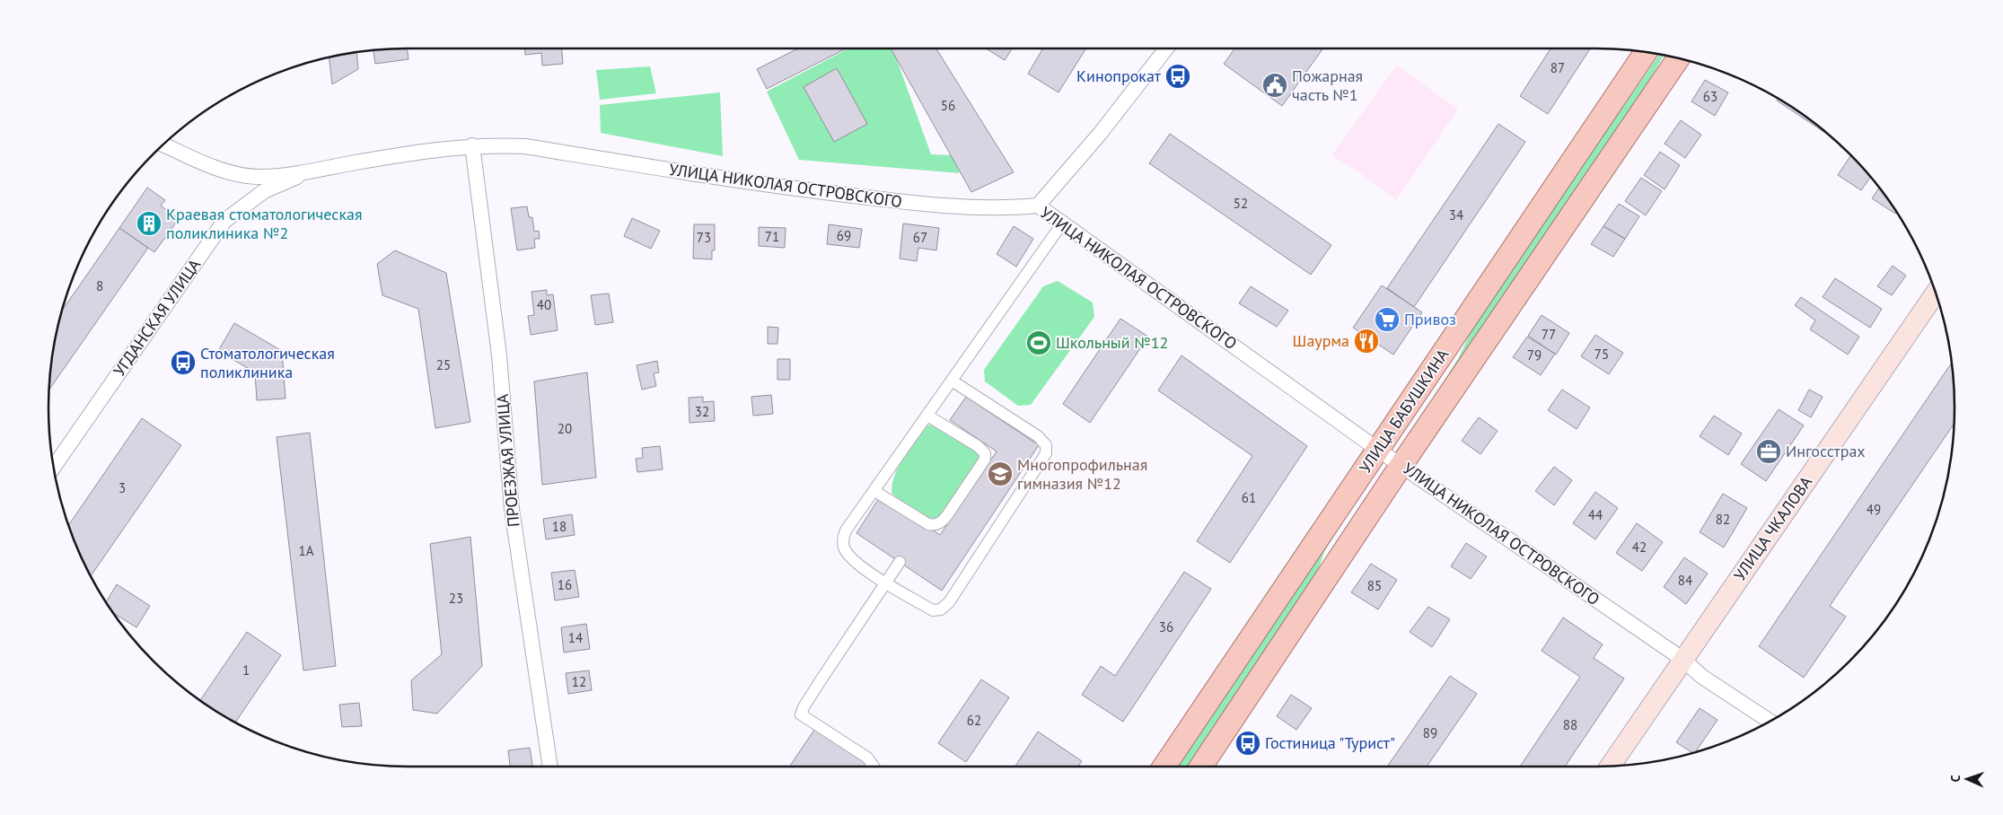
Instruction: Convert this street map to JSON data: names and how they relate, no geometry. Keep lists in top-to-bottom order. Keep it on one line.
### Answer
{"streets":{"main road":["УЛИЦА БАБУШКИНА","УЛИЦА ЧКАЛОВА"],"street":["УЛИЦА НИКОЛАЯ ОСТРОВСКОГО","УГДАНСКАЯ УЛИЦА","ПРОЕЗЖАЯ УЛИЦА"]},"crossings":[["УЛИЦА НИКОЛАЯ ОСТРОВСКОГО","УГДАНСКАЯ УЛИЦА"],["УЛИЦА НИКОЛАЯ ОСТРОВСКОГО","УЛИЦА БАБУШКИНА"],["УЛИЦА НИКОЛАЯ ОСТРОВСКОГО","ПРОЕЗЖАЯ УЛИЦА"],["УЛИЦА НИКОЛАЯ ОСТРОВСКОГО","УЛИЦА ЧКАЛОВА"]],"places":{"bus stop":["Кинопрокат","Стоматологическая поликлиника","Гостиница \"Турист\""],"public building":["Пожарная часть №1"],"building":["Краевая стоматологическая поликлиника №2"],"supermarket":["Привоз"],"restaurant":["Шаурма"],"sports":["Школьный №12"],"office":["Ингосстрах"],"school or university":["Многопрофильная гимназия №12"]},"house_numbers":["87","63","56","52","34","69","71","73","67","8","40","77","75","79","25","32","20","3","61","49","44","82","18","42","1А","84","16","85","23","36","14","1","12","62","88","89"],"north":"left"}
